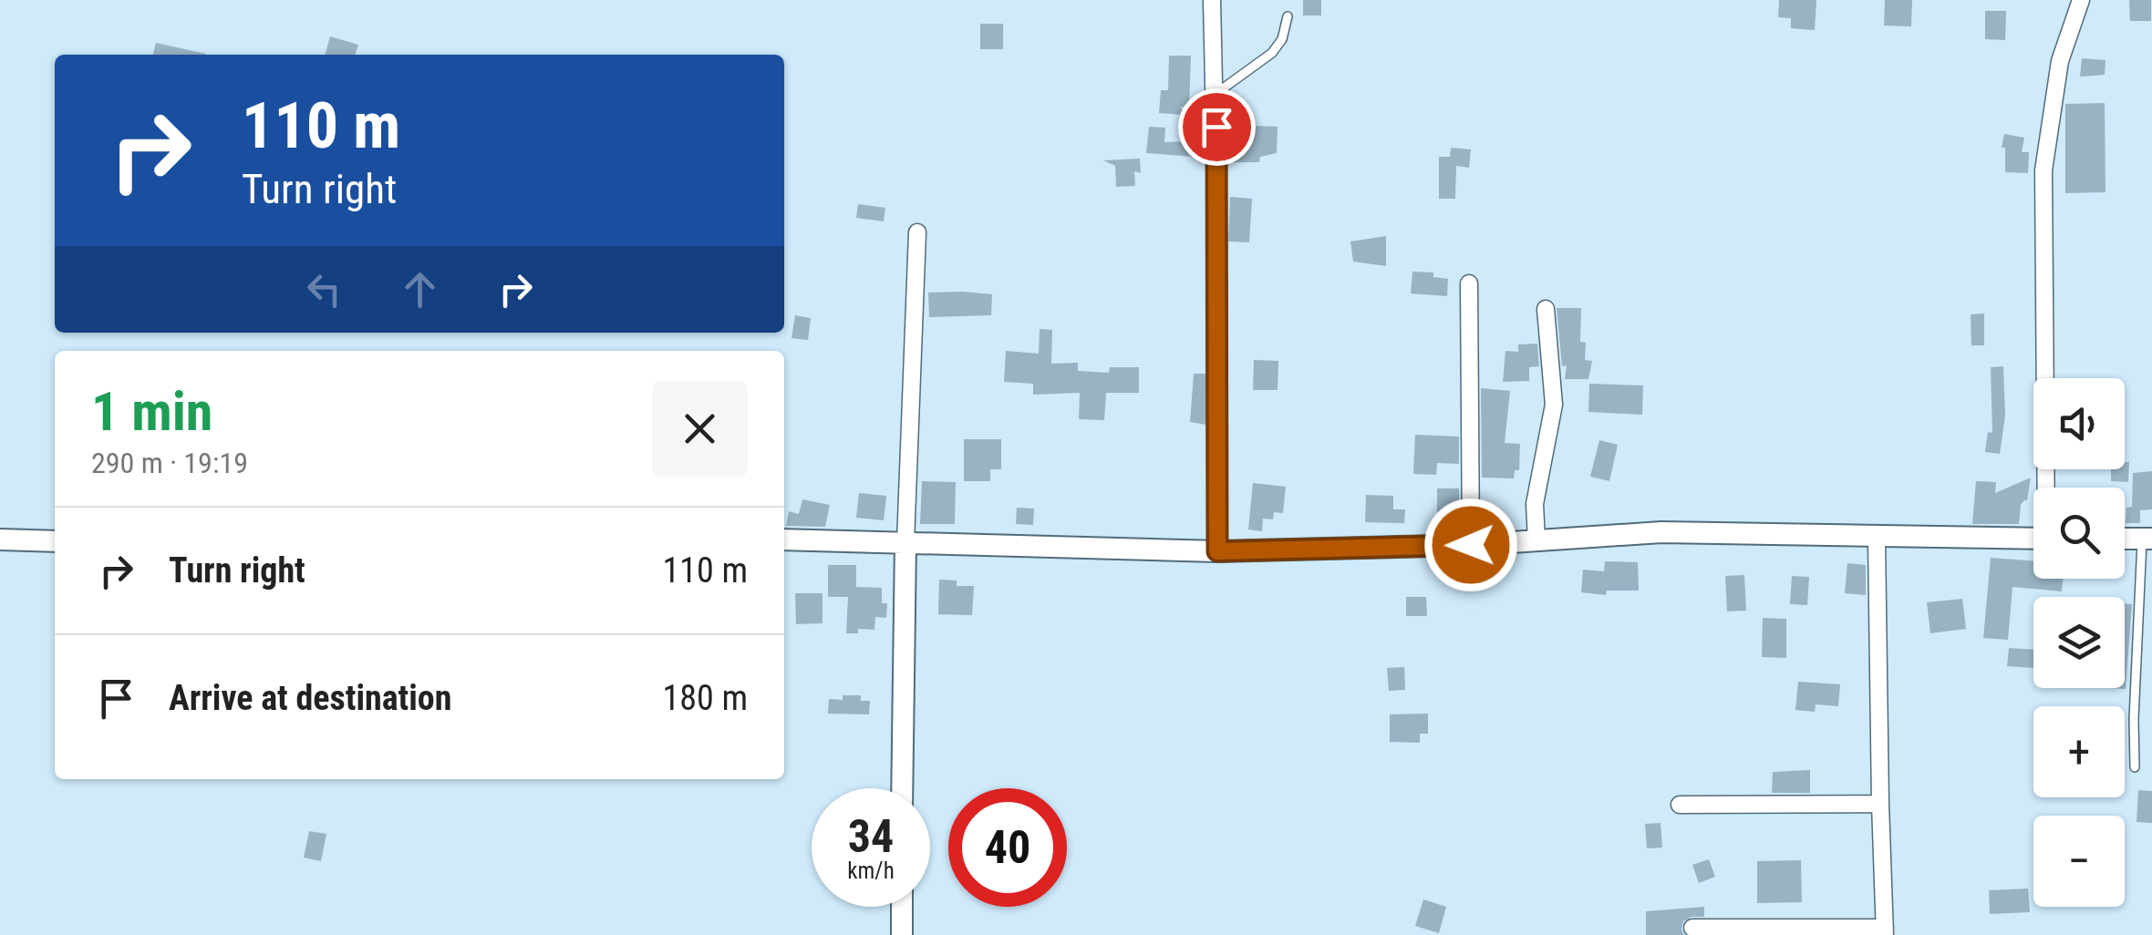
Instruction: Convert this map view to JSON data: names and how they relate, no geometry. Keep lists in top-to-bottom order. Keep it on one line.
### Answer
{"page":{"turn":["110 m","Turn right"],"heading":["1 min","290 m · 19:19"],"map_buttons":["+","−"],"list":[{"name":"Turn right","value":"110 m"},{"name":"Arrive at destination","value":"180 m"}],"speed":"34 km/h","limit":"40"}}
